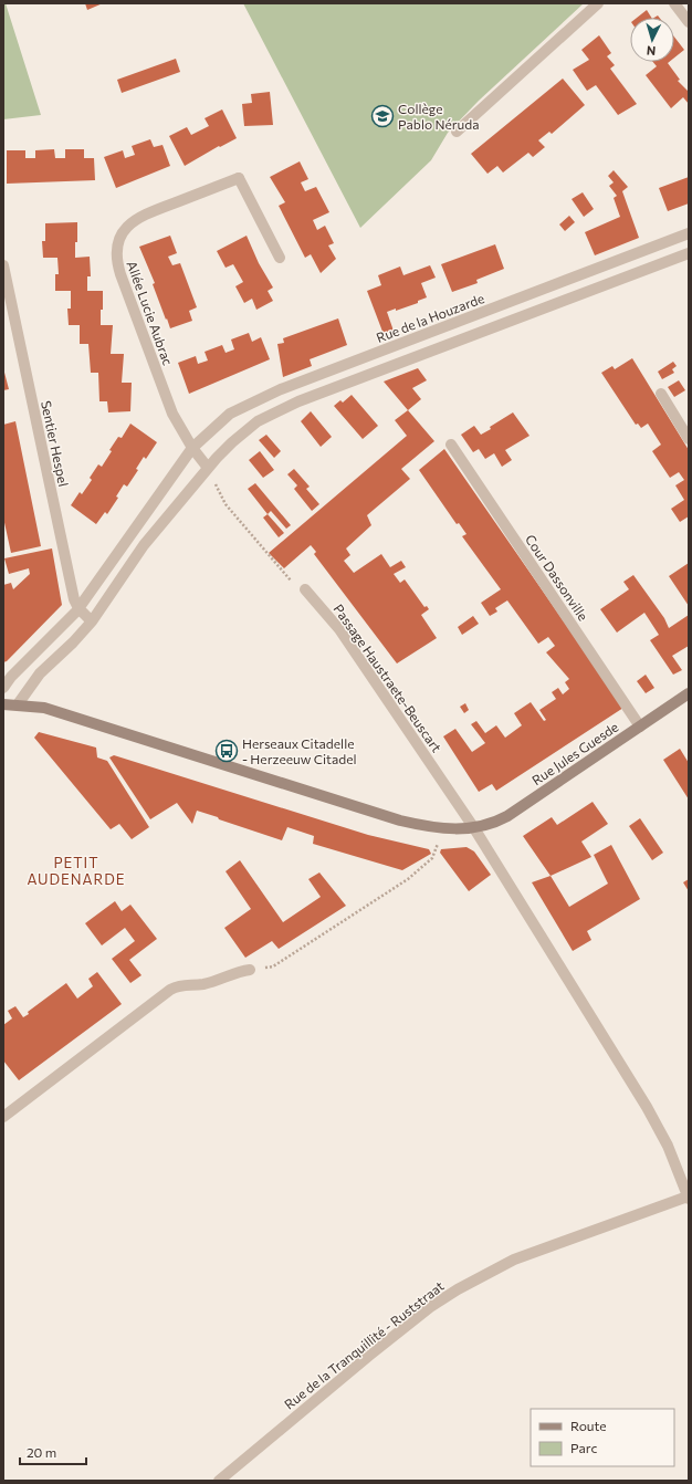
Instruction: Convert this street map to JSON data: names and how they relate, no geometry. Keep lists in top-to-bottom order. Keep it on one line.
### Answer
{"streets":{"main road":["Rue Jules Guesde"],"street":["Allée Lucie Aubrac","Rue de la Houzarde","Sentier Hespel","Cour Dassonville","Passage Haustraete-Beuscart","Rue de la Tranquillité - Ruststraat"]},"crossings":[["Allée Lucie Aubrac","Rue de la Houzarde"],["Rue de la Houzarde","Sentier Hespel"],["Cour Dassonville","Rue Jules Guesde"],["Passage Haustraete-Beuscart","Rue Jules Guesde"],["Passage Haustraete-Beuscart","Rue de la Tranquillité - Ruststraat"]],"districts":["PETIT AUDENARDE"],"places":{"school or university":["Collège Pablo Néruda"],"bus stop":["Herseaux Citadelle - Herzeeuw Citadel"]},"legend":["Route","Parc"],"scale_bar":"20 m","north":"bottom"}
